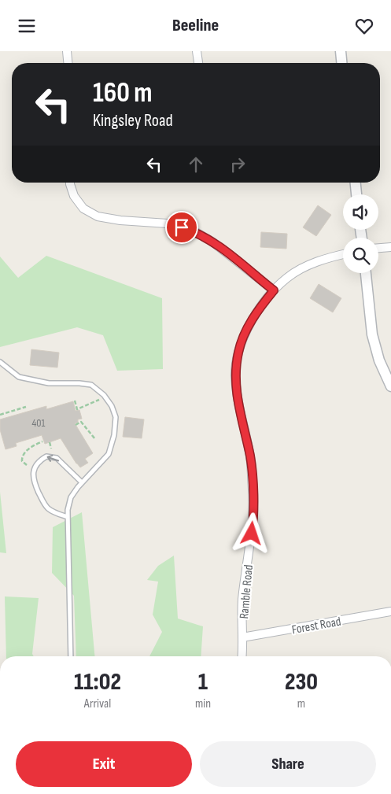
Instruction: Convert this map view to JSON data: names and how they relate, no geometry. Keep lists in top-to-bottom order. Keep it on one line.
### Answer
{"streets":{"street":["Ramble Road","Forest Road"]},"crossings":[["Ramble Road","Forest Road"]],"house_numbers":["401"],"page":{"header":"Beeline","turn":["160 m","Kingsley Road"],"eta":["11:02","Arrival","1","min","230","m"],"buttons":["Exit","Share"]}}
